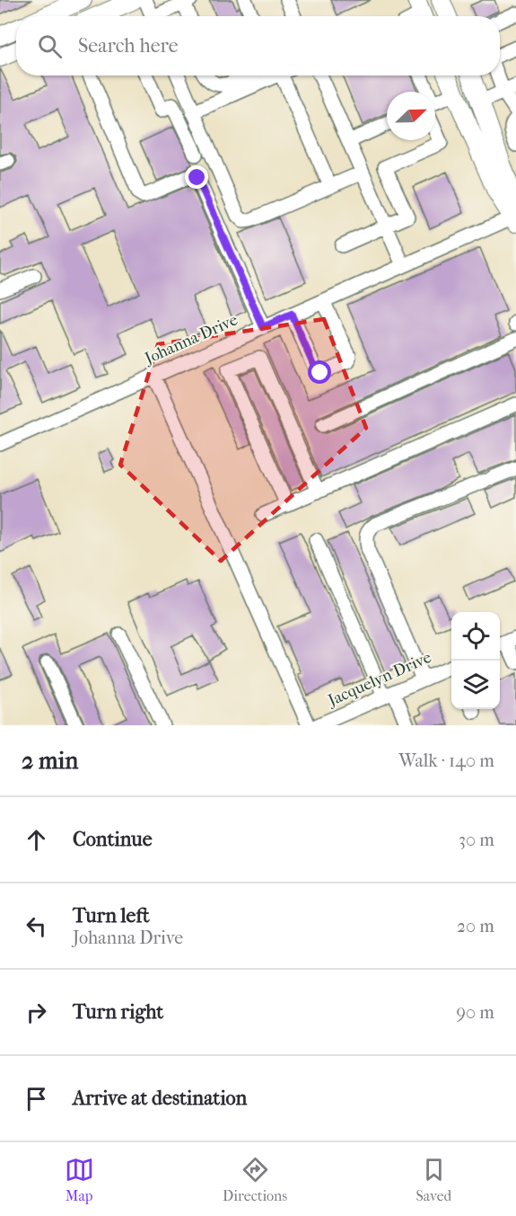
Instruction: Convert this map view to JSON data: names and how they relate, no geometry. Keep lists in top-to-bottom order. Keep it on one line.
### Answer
{"streets":{"street":["Johanna Drive","Jacquelyn Drive"]},"north":"top right","page":{"search":"Search here","heading":["2 min","Walk · 140 m"],"list":[["Continue","30 m"],["Turn left","Johanna Drive","20 m"],["Turn right","90 m"],"Arrive at destination"],"nav":["Map","Directions","Saved"]}}
